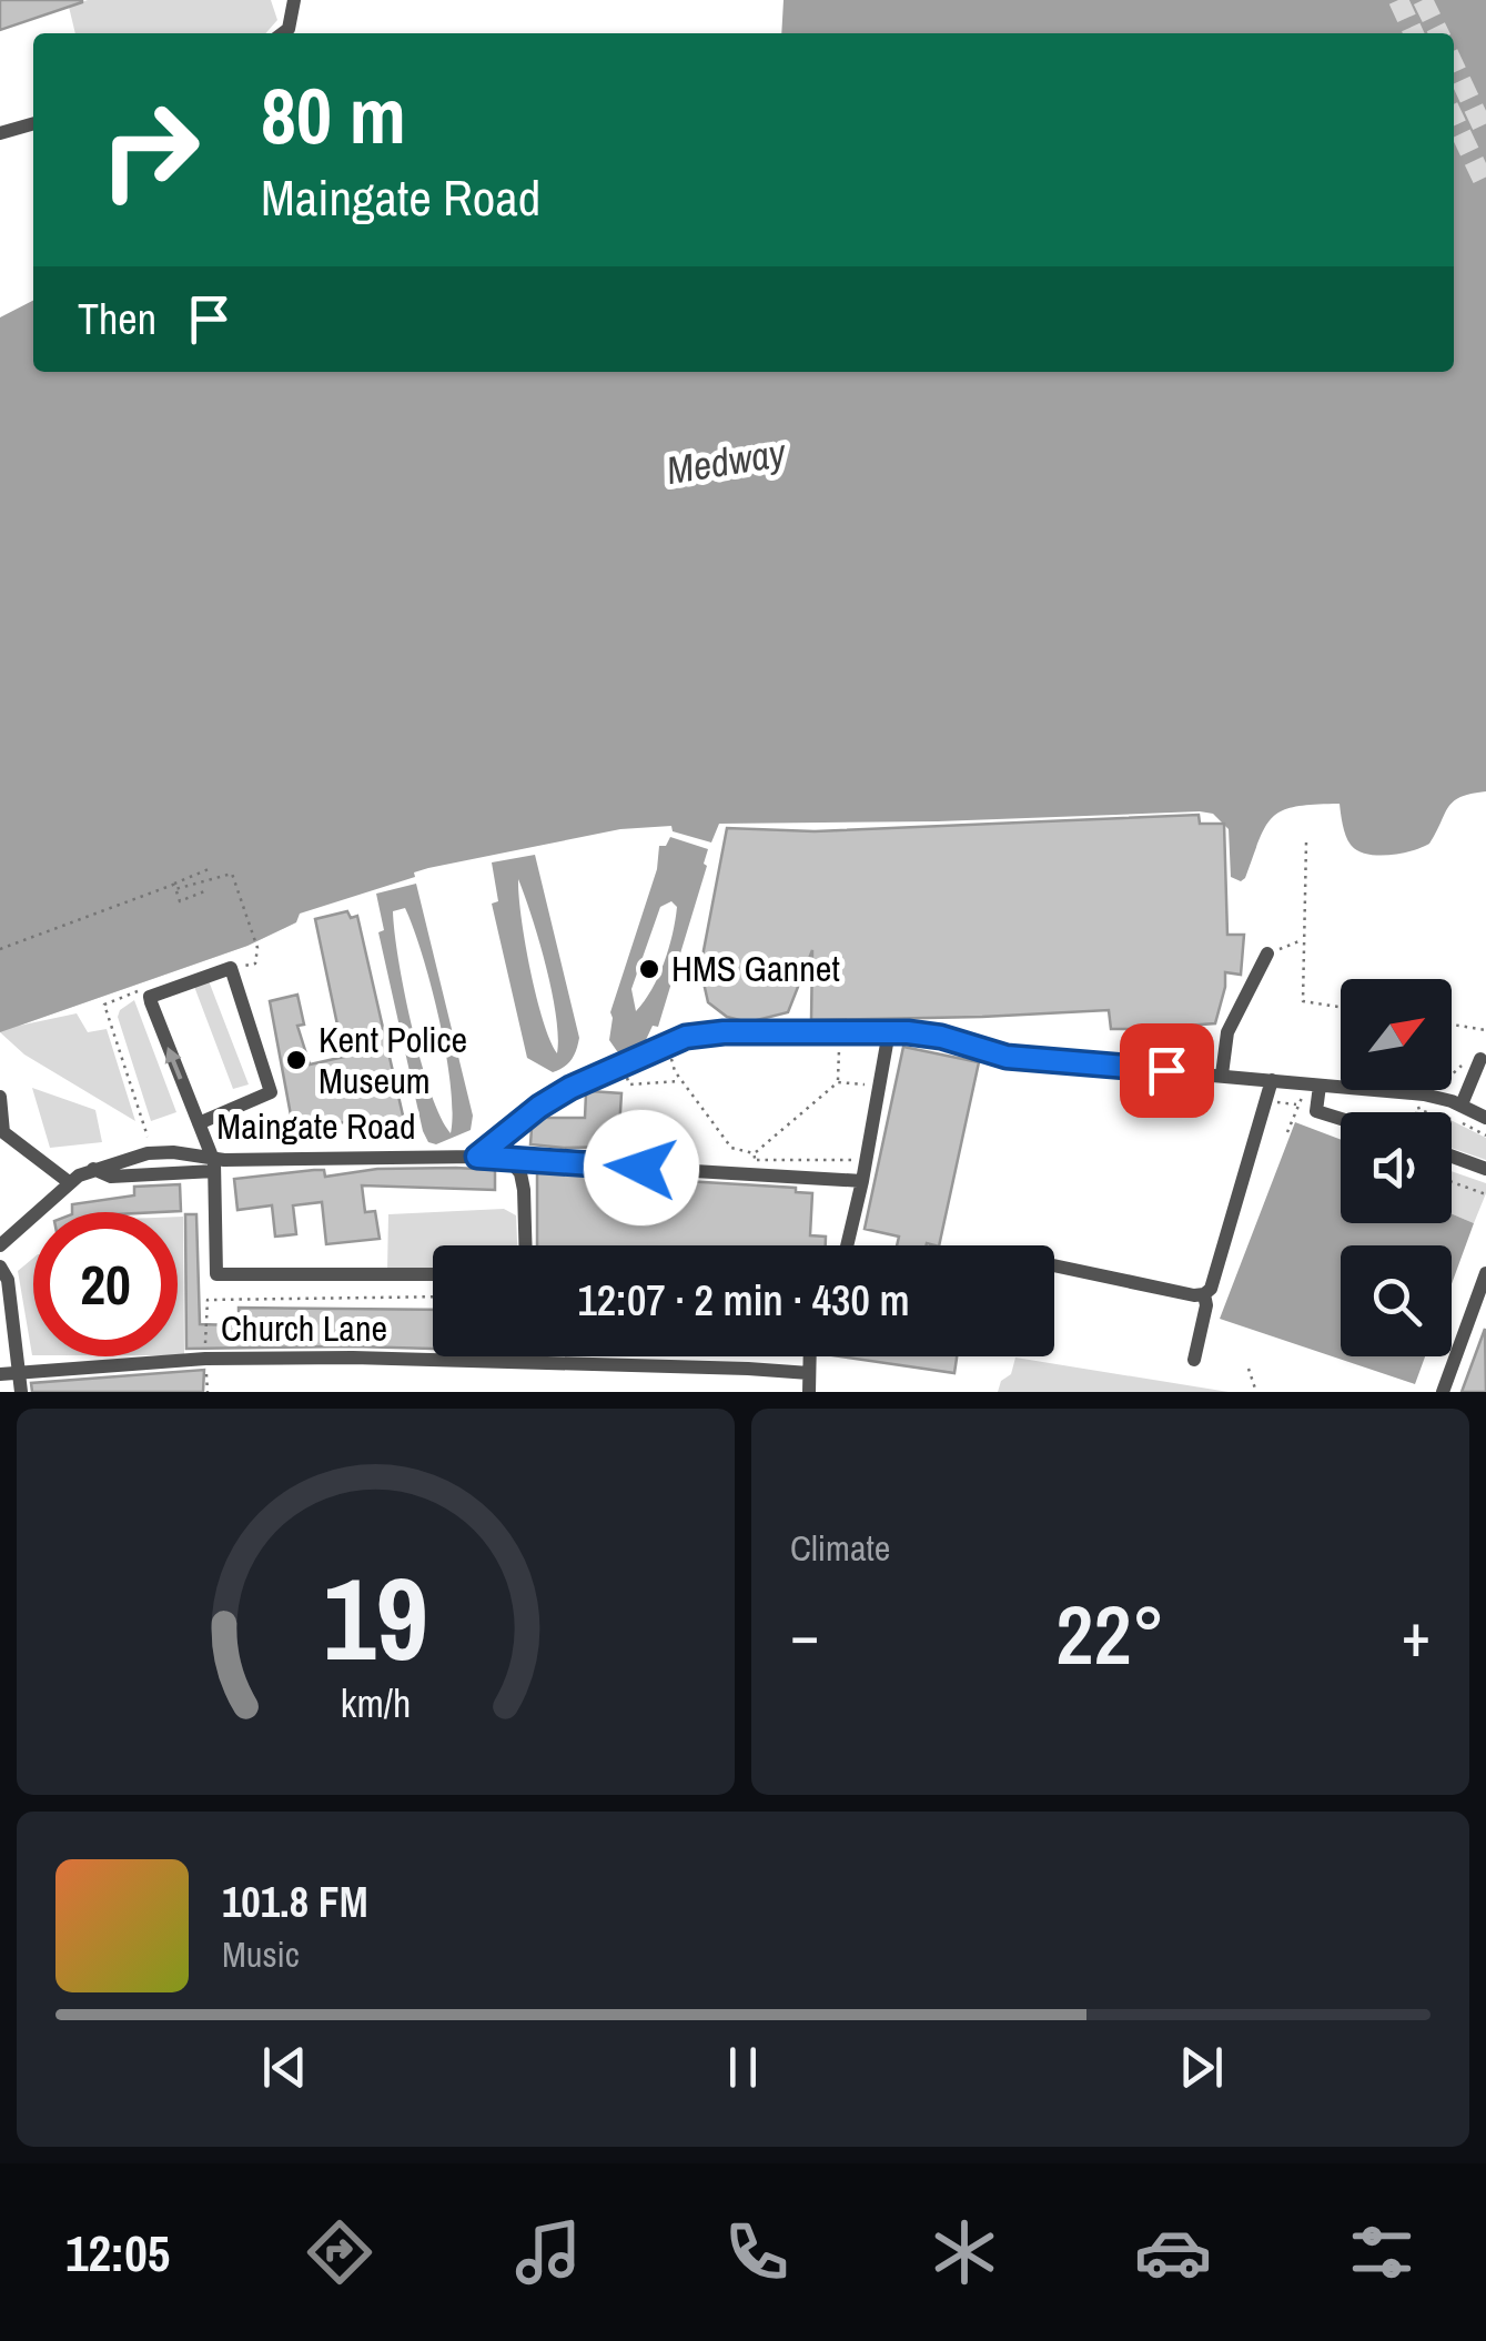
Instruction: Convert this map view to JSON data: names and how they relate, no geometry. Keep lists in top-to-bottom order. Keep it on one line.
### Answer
{"streets":{"lane":["Maingate Road","Church Lane"]},"water":["Medway"],"places":["HMS Gannet","Kent Police Museum"],"north":"top right","page":{"turn":["80 m","Maingate Road"],"then":"Then","limit":"20","trip":"12:07 · 2 min · 430 m","tile":"Climate","heat":["−","22°","+"],"song":["101.8 FM","Music"],"tabs":"12:05","gauge":["19","km/h"]}}
